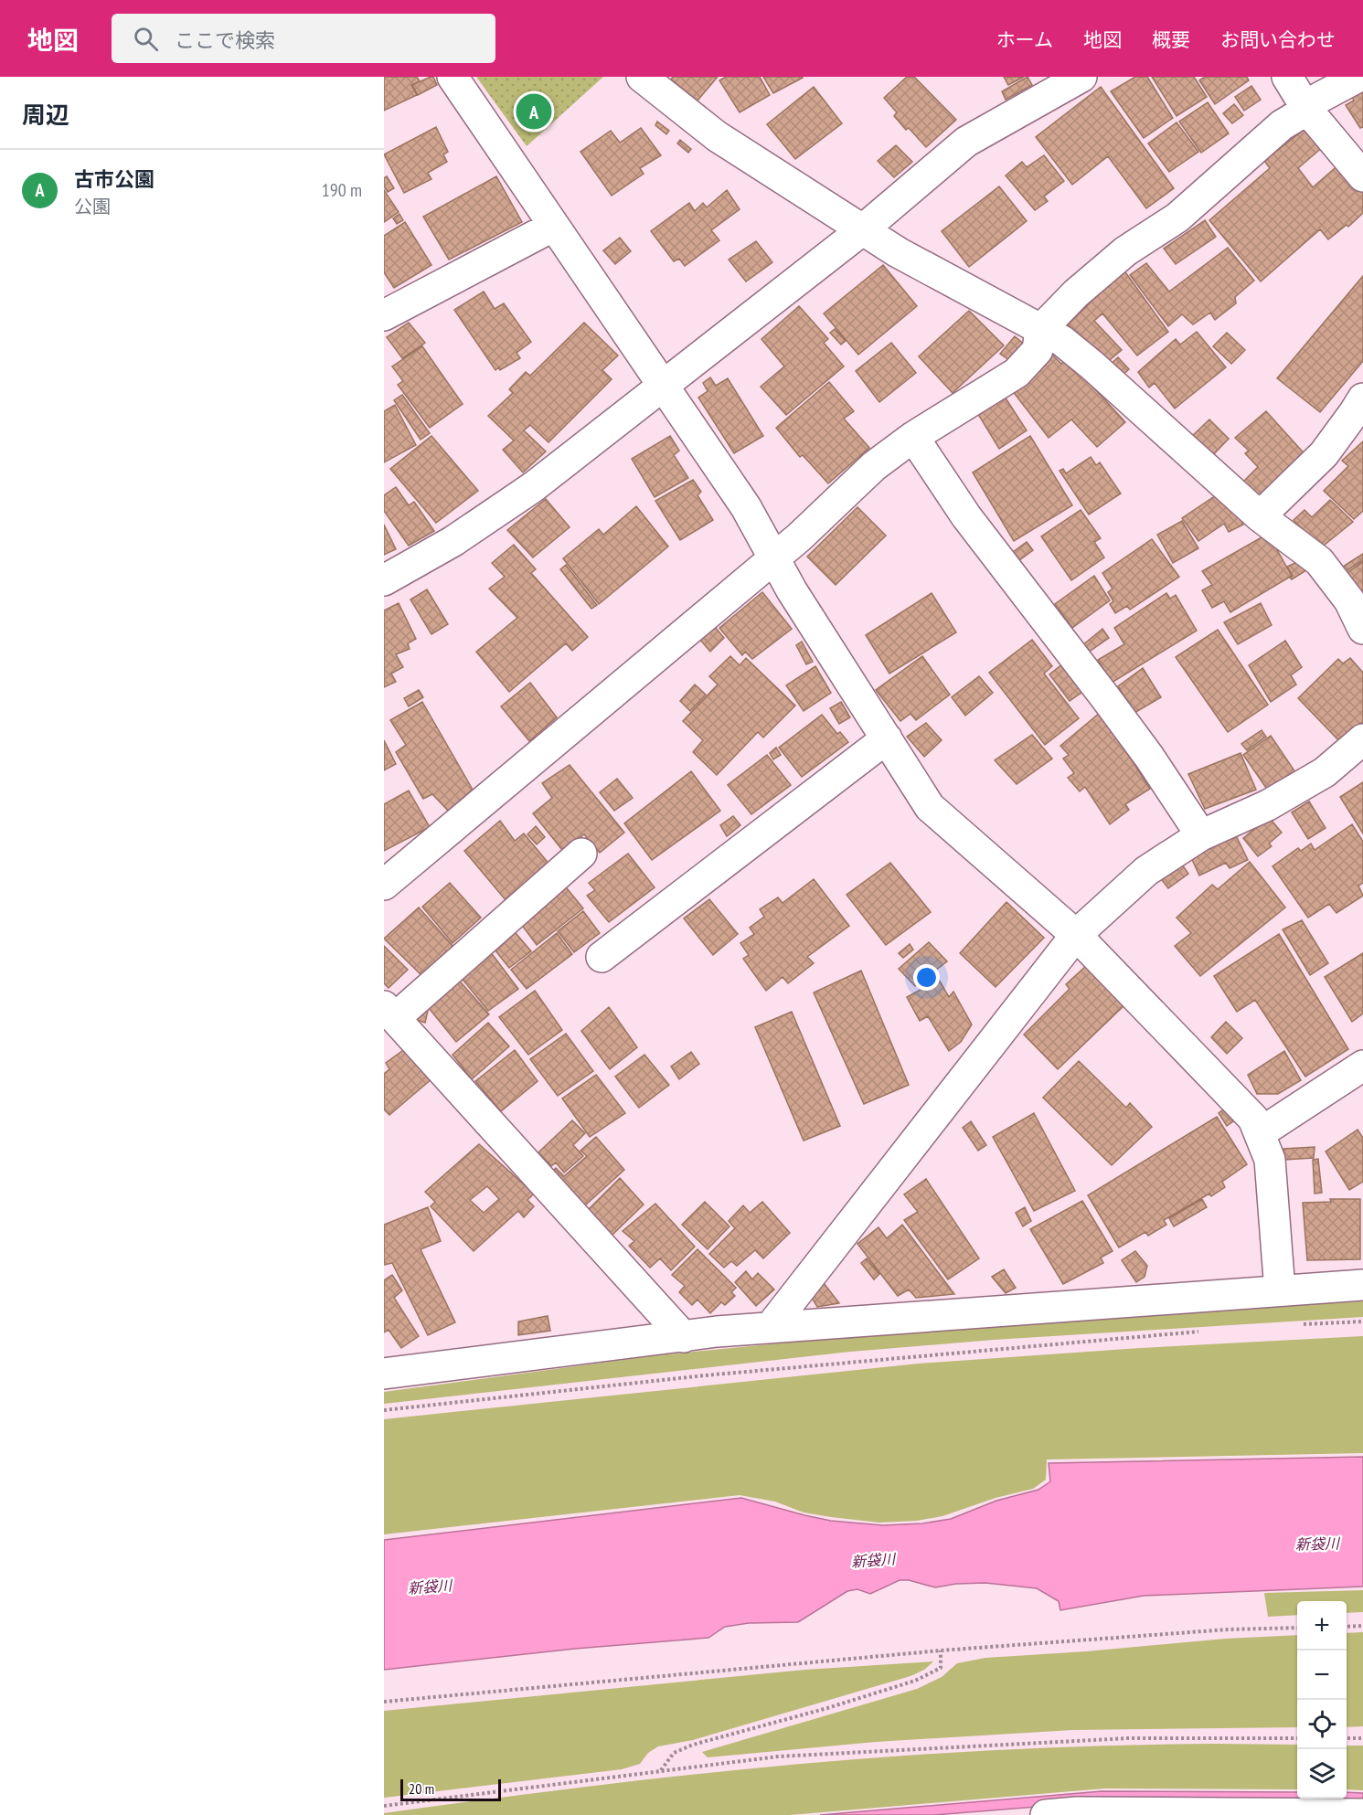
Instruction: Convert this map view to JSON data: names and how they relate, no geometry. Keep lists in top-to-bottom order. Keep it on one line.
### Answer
{"water":["新袋川"],"scale_bar":"20 m","page":{"header":"地図","search":"ここで検索","nav":["ホーム","地図","概要","お問い合わせ"],"heading":"周辺","pins":"A","list":[{"mark":"A","name":"古市公園","note":"公園","value":"190 m"}],"map_buttons":["+","−"],"scale":"20 m"}}
